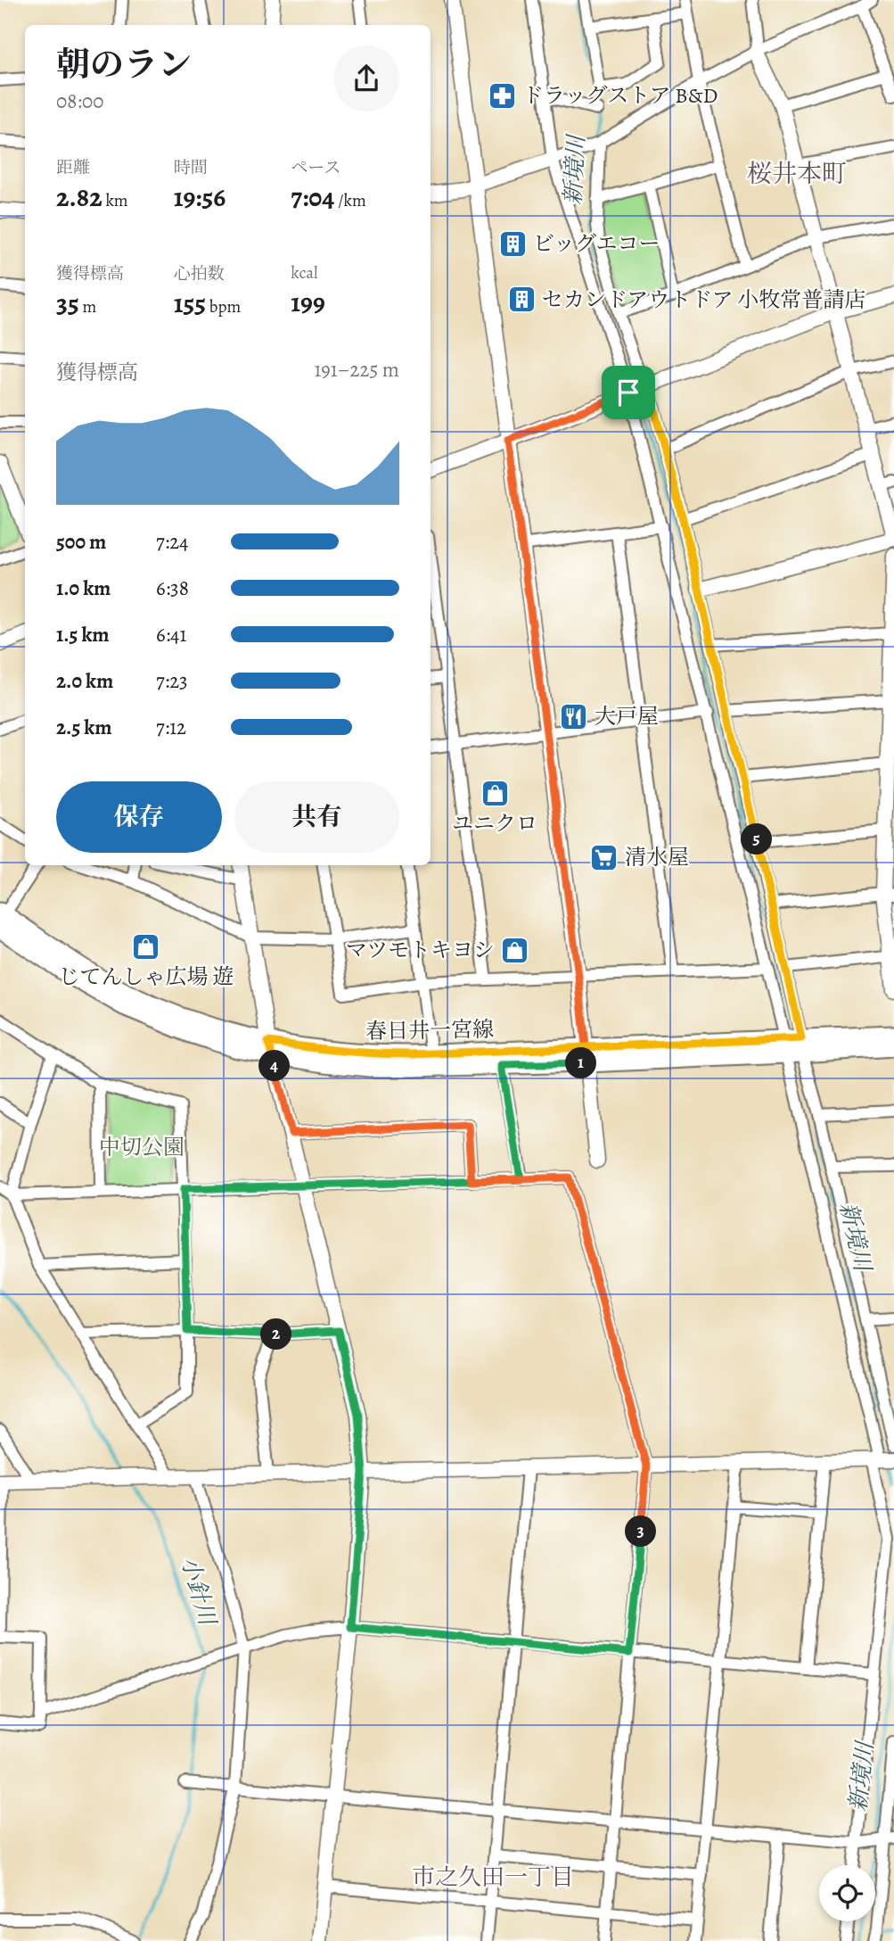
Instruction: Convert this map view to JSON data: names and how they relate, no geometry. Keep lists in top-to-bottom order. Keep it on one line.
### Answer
{"streets":{"main road":["春日井一宮線"]},"districts":["桜井本町","市之久田一丁目"],"water":["新境川","小針川"],"parks":["中切公園"],"places":{"pharmacy":["ドラッグストア B&D"],"building":["ビッグエコー","セカンドアウトドア 小牧常普請店"],"restaurant":["大戸屋"],"shop":["ユニクロ","じてんしゃ広場 遊","マツモトキヨシ"],"supermarket":["清水屋"]},"page":{"heading":["朝のラン","08:00"],"stats":[["距離","2.82 km"],["時間","19:56"],["ペース","7:04 /km"],["獲得標高","35 m"],["心拍数","155 bpm"],["kcal","199"]],"chart":["獲得標高","191–225 m"],"list":[{"name":"500 m","note":"7:24"},{"name":"1.0 km","note":"6:38"},{"name":"1.5 km","note":"6:41"},{"name":"2.0 km","note":"7:23"},{"name":"2.5 km","note":"7:12"}],"buttons":["保存","共有"],"pins":["5","1","4","2","3"]}}
